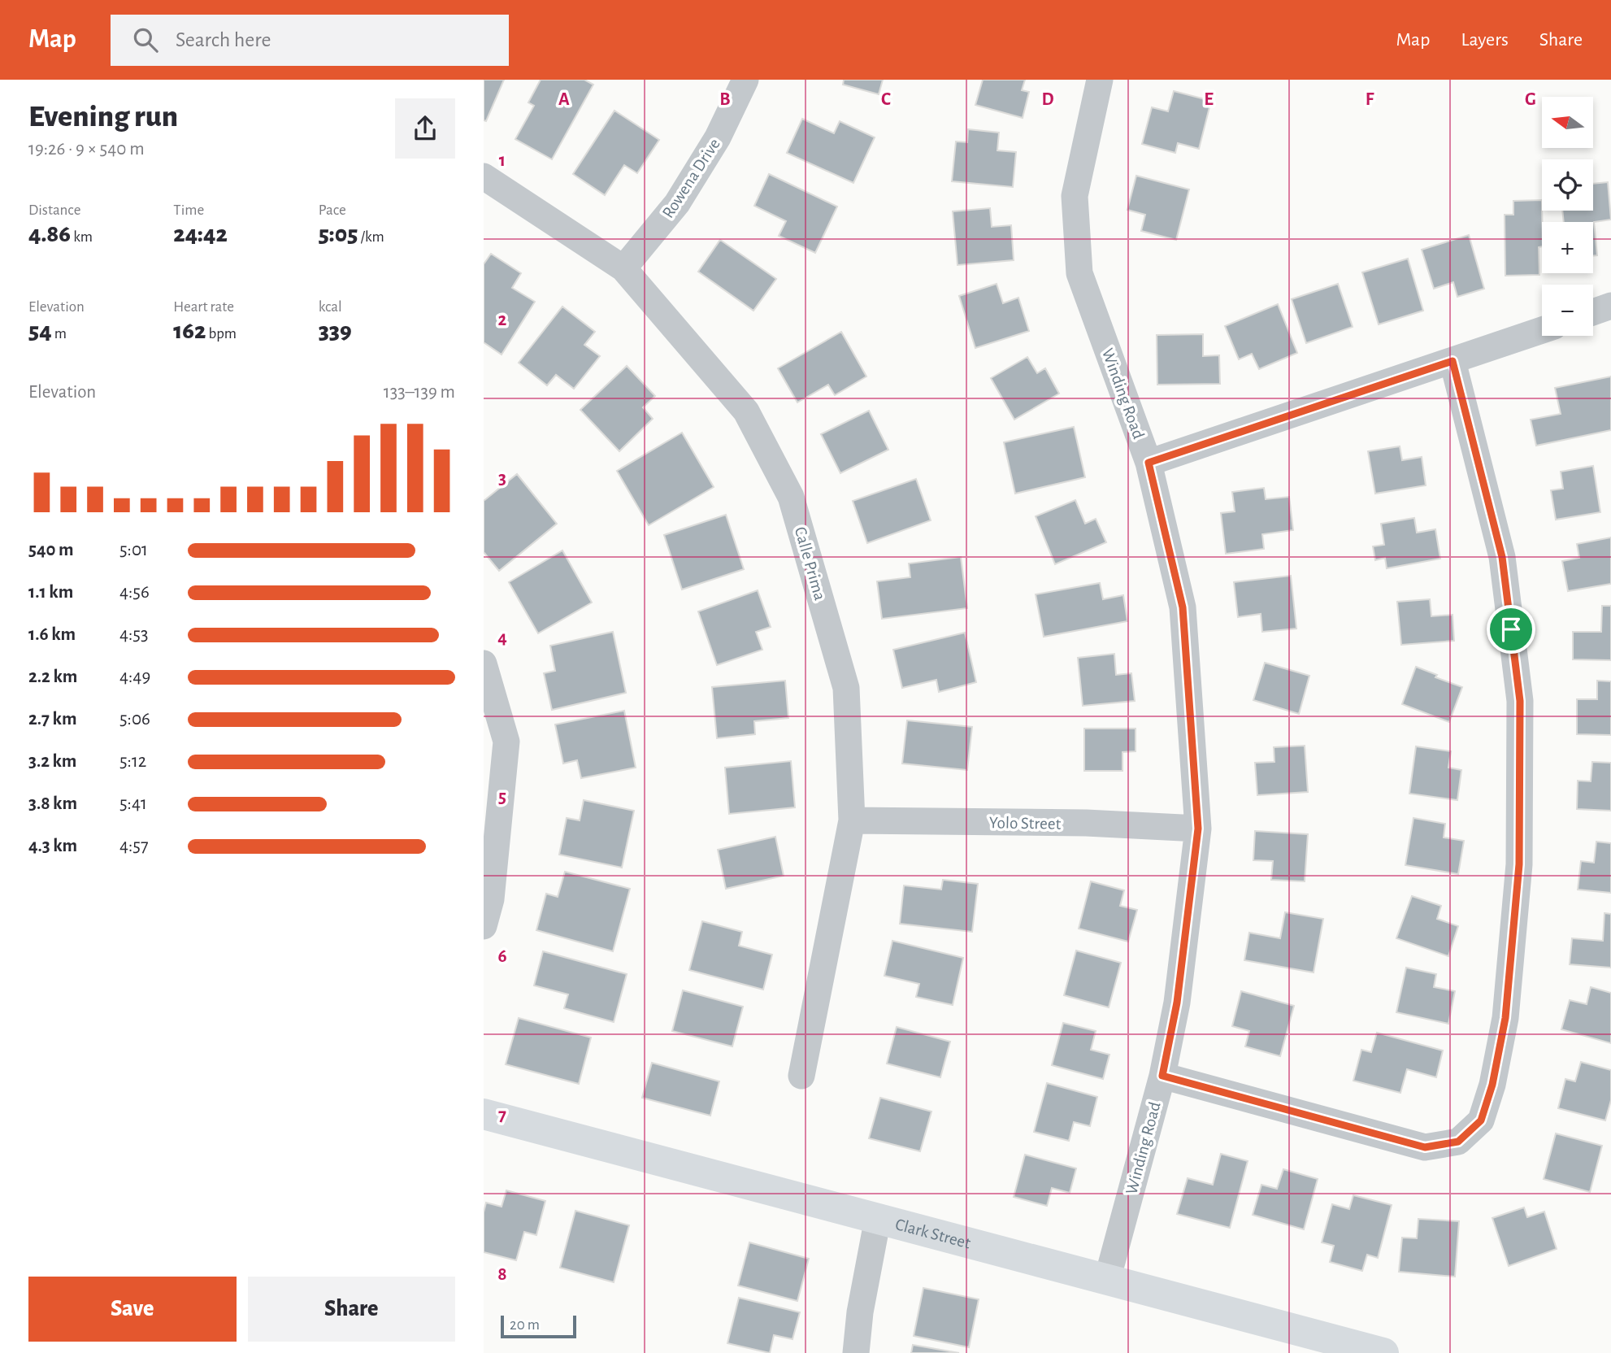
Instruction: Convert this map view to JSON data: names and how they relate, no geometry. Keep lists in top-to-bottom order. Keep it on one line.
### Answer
{"streets":{"street":["Rowena Drive","Winding Road","Calle Prima","Yolo Street","Clark Street"]},"crossings":[["Rowena Drive","Calle Prima"],["Winding Road","Yolo Street"],["Winding Road","Clark Street"],["Calle Prima","Yolo Street"]],"scale_bar":"20 m","north":"left","page":{"header":"Map","search":"Search here","nav":["Map","Layers","Share"],"heading":["Evening run","19:26 · 9 × 540 m"],"map_buttons":["+","−"],"stats":[["Distance","4.86 km"],["Time","24:42"],["Pace","5:05 /km"],["Elevation","54 m"],["Heart rate","162 bpm"],["kcal","339"]],"chart":["Elevation","133–139 m"],"list":[{"name":"540 m","note":"5:01"},{"name":"1.1 km","note":"4:56"},{"name":"1.6 km","note":"4:53"},{"name":"2.2 km","note":"4:49"},{"name":"2.7 km","note":"5:06"},{"name":"3.2 km","note":"5:12"},{"name":"3.8 km","note":"5:41"},{"name":"4.3 km","note":"4:57"}],"buttons":["Save","Share"],"scale":"20 m"},"grid":{"columns":["A","B","C","D","E","F","G"],"rows":["1","2","3","4","5","6","7","8"]}}
